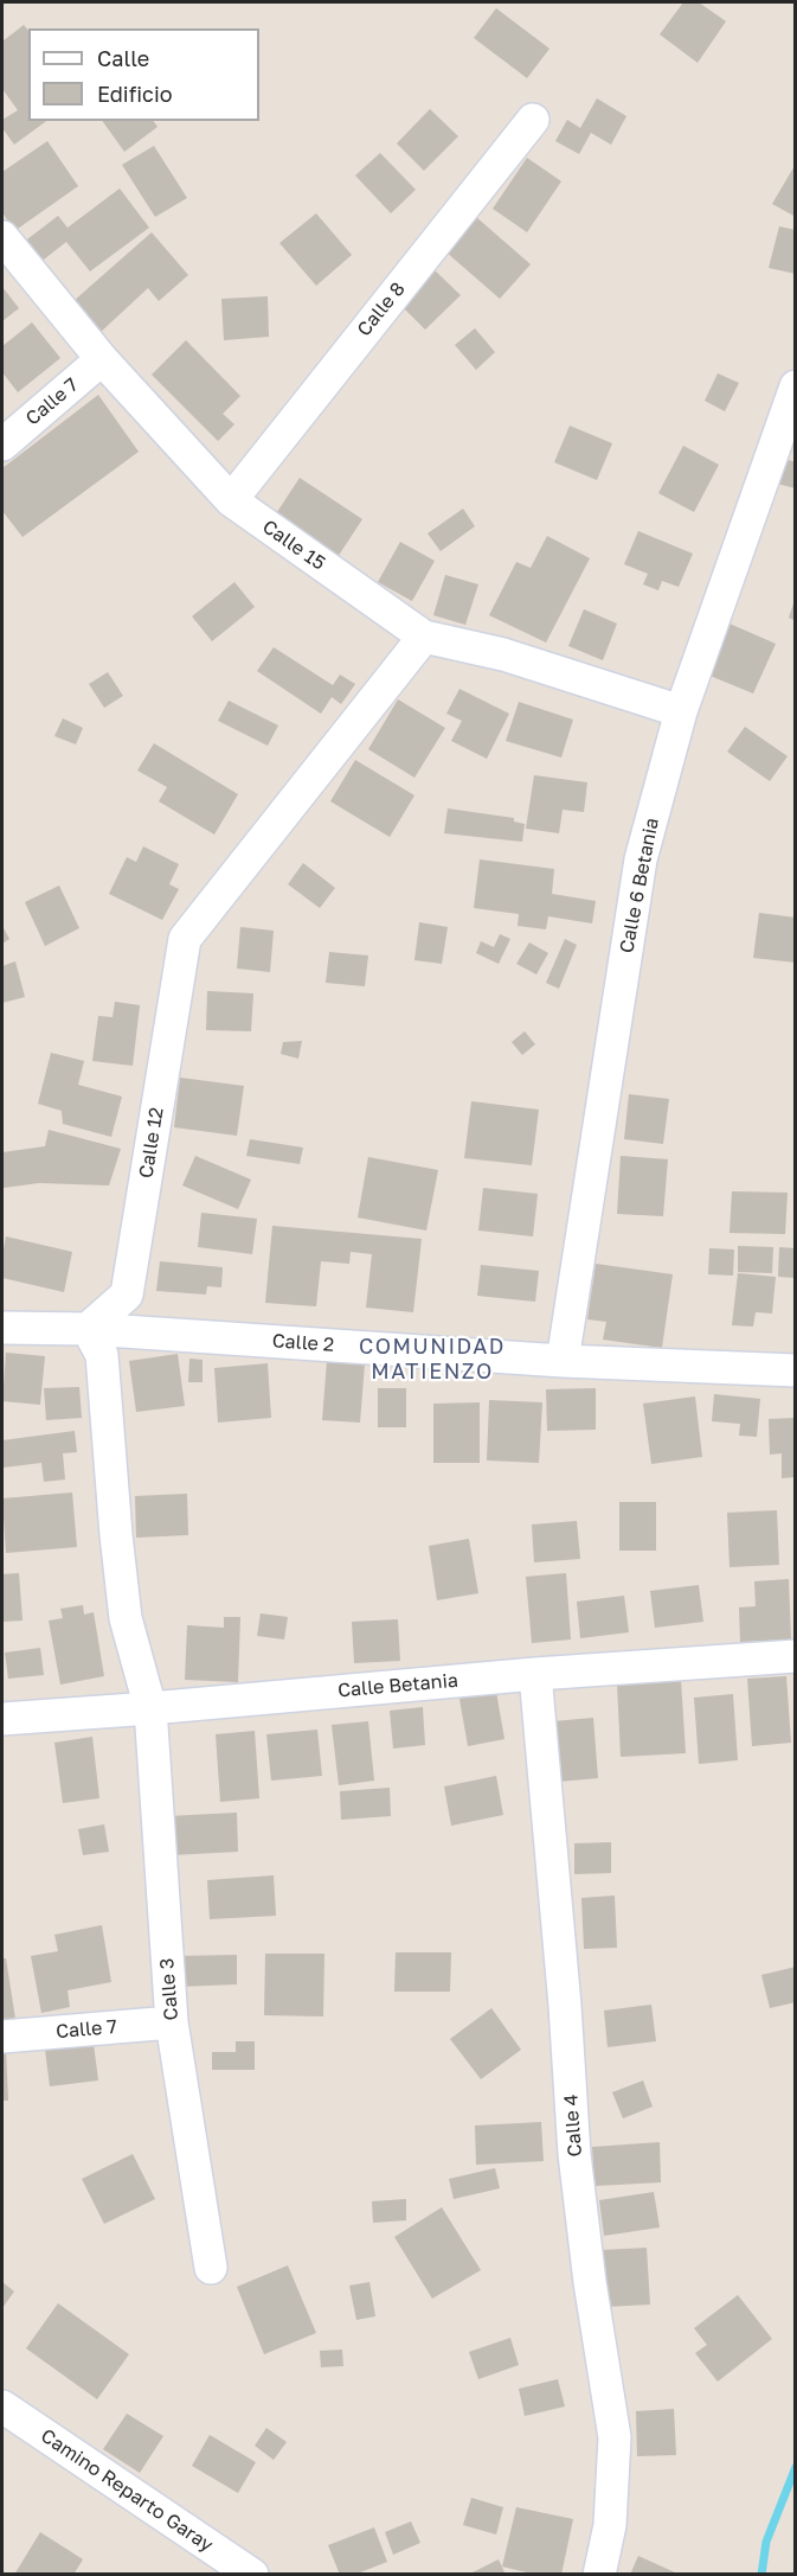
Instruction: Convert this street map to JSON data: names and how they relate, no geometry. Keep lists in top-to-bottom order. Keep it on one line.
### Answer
{"streets":{"street":["Calle 8","Calle 7","Calle 15","Calle 6 Betania","Calle 12","Calle 2","Calle Betania","Calle 3","Calle 4","Camino Reparto Garay"]},"crossings":[["Calle 8","Calle 15"],["Calle 7","Calle 15"],["Calle 7","Calle 3"],["Calle 15","Calle 6 Betania"],["Calle 15","Calle 12"],["Calle 6 Betania","Calle 2"],["Calle 12","Calle 2"],["Calle Betania","Calle 3"],["Calle Betania","Calle 4"]],"districts":["COMUNIDAD MATIENZO"],"legend":["Calle","Edificio"]}
